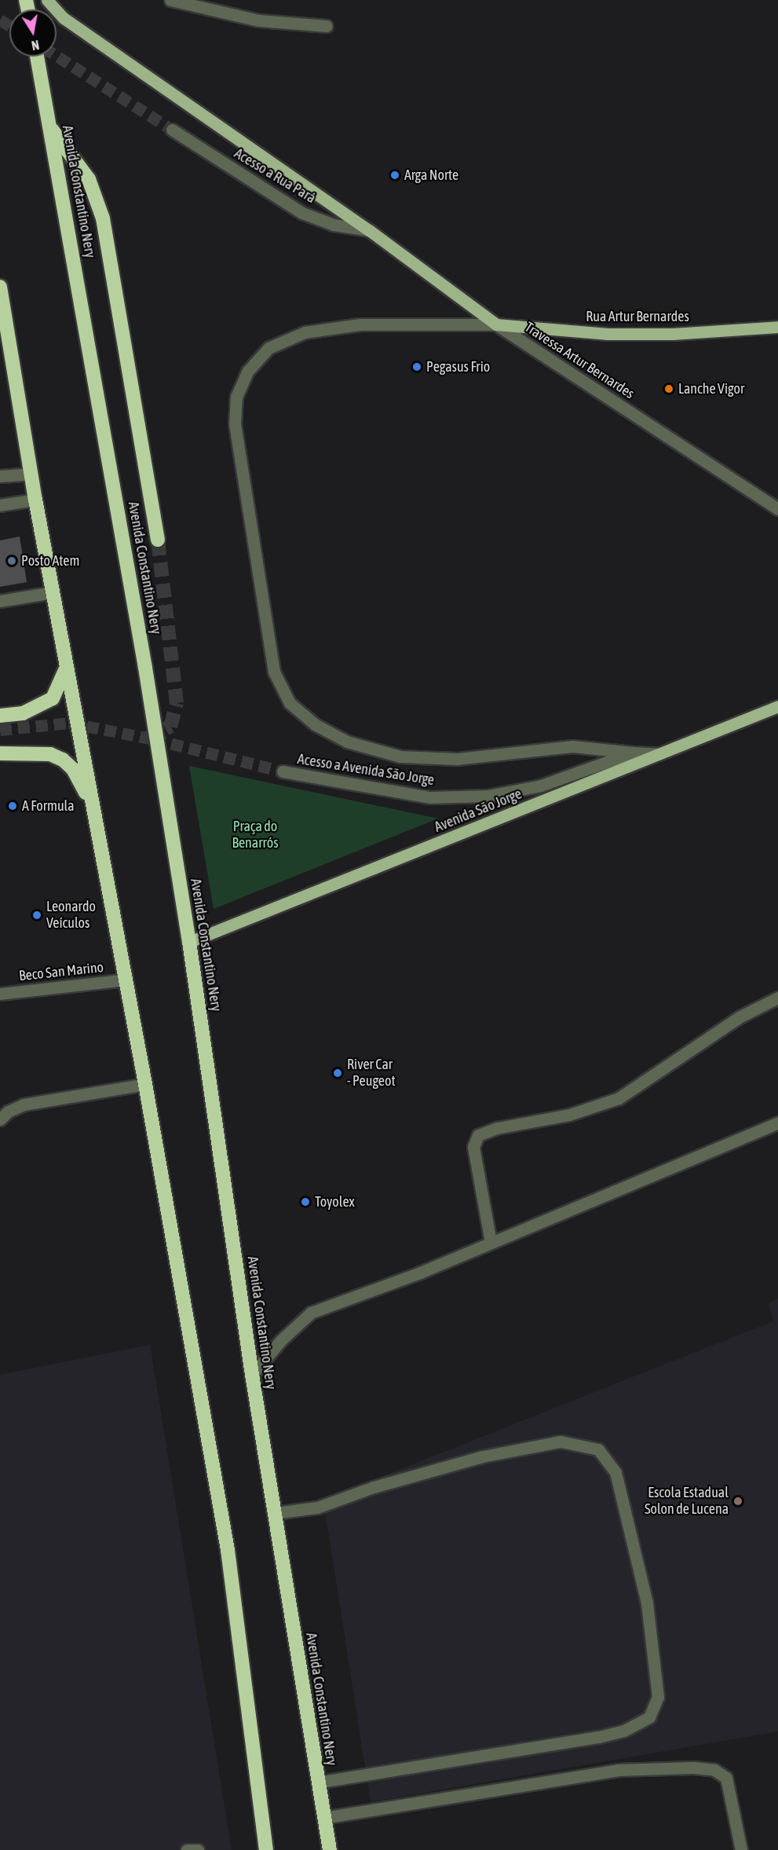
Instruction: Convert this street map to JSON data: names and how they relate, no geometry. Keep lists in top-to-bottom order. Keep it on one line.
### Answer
{"streets":{"highway":["Avenida Constantino Nery"],"main road":["Rua Artur Bernardes","Travessa Artur Bernardes","Avenida São Jorge"],"street":["Acesso a Rua Pará","Acesso a Avenida São Jorge","Beco San Marino"]},"crossings":[["Acesso a Rua Pará","Travessa Artur Bernardes"],["Avenida Constantino Nery","Avenida São Jorge"],["Rua Artur Bernardes","Travessa Artur Bernardes"],["Acesso a Avenida São Jorge","Avenida São Jorge"]],"parks":["Praça do Benarrós"],"places":["Arga Norte","Pegasus Frio","Lanche Vigor","Posto Atem","A Formula","Leonardo Veículos","River Car - Peugeot","Toyolex","Escola Estadual Solon de Lucena"],"north":"bottom"}
